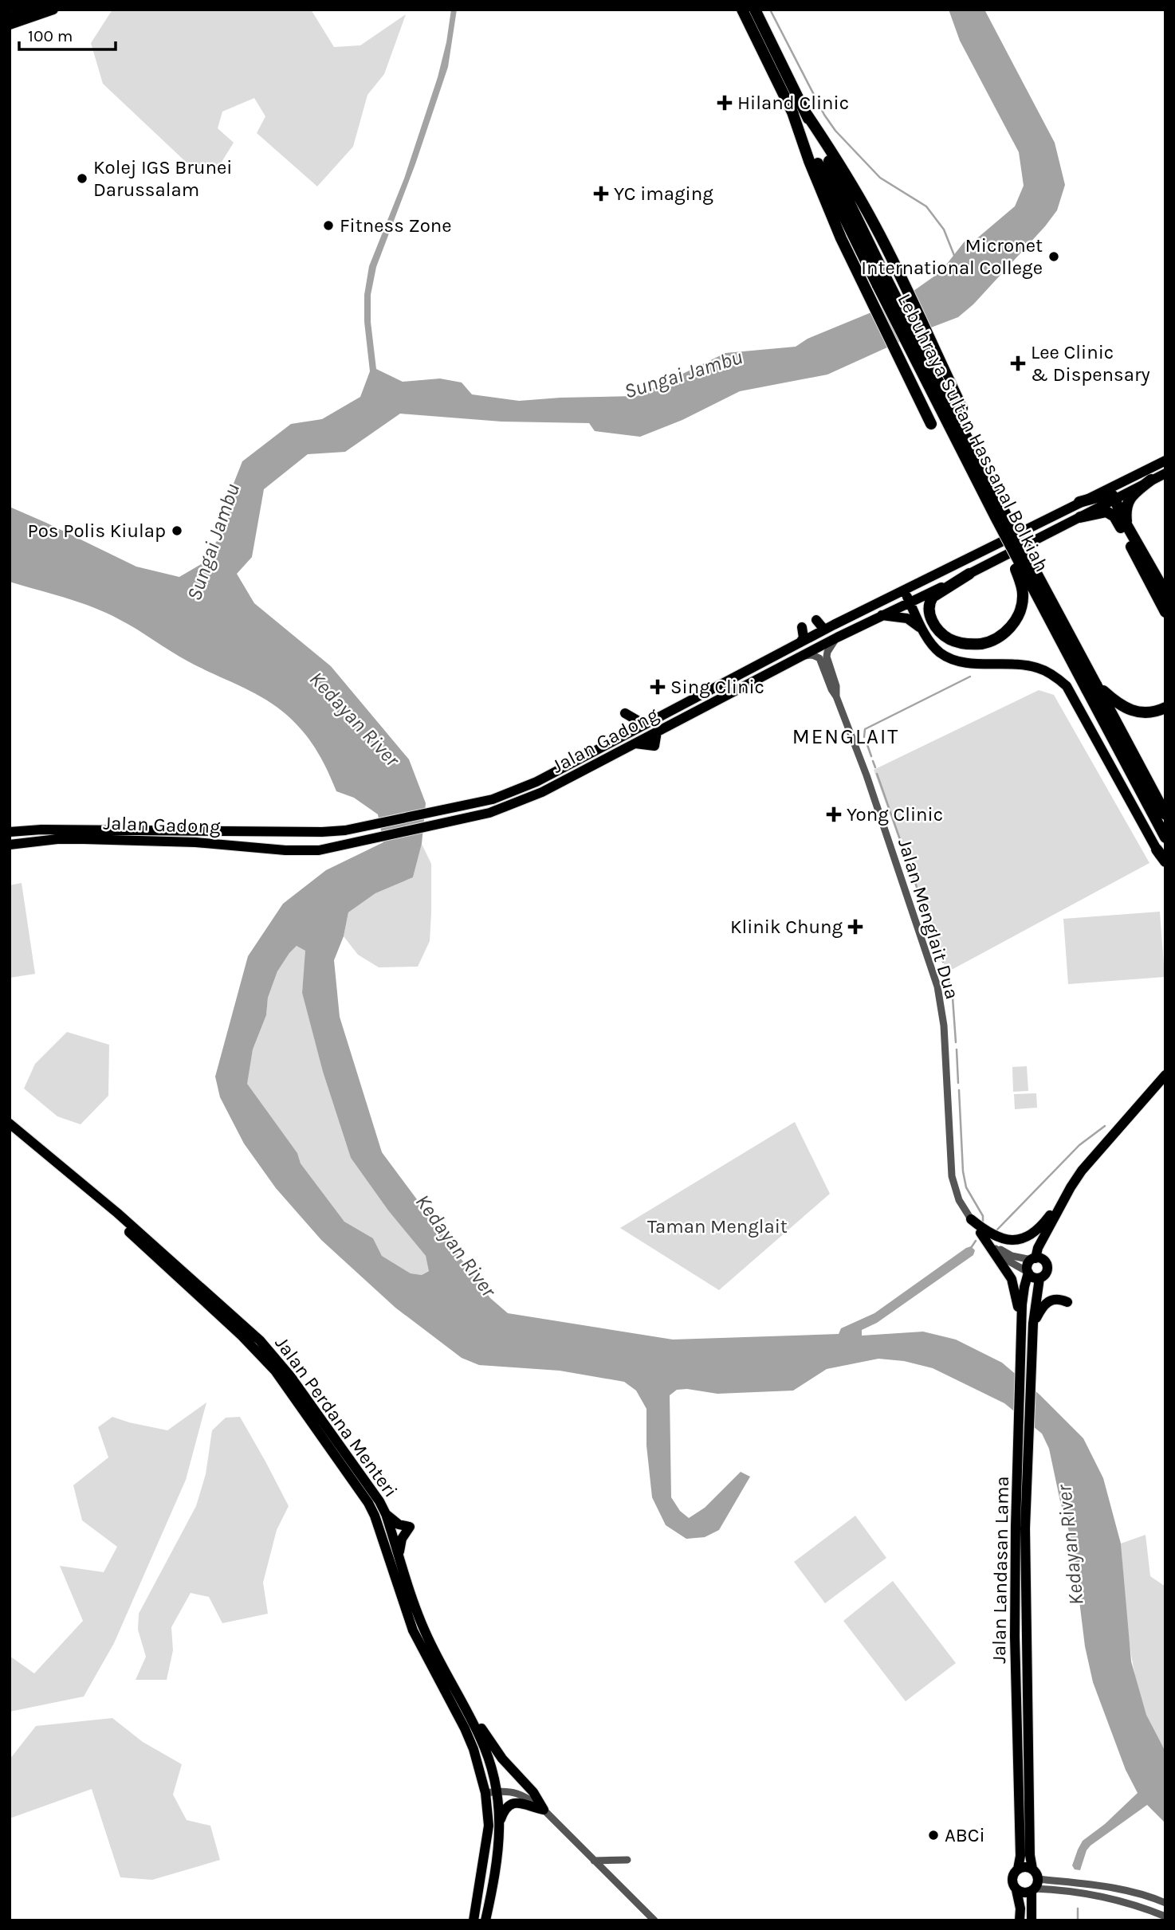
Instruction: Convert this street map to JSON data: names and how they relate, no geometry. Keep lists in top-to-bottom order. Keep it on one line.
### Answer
{"streets":{"highway":["Lebuhraya Sultan Hassanal Bolkiah"],"main road":["Jalan Gadong","Jalan Perdana Menteri","Jalan Landasan Lama"],"street":["Jalan Menglait Dua"]},"crossings":[["Jalan Gadong","Jalan Menglait Dua"],["Jalan Menglait Dua","Jalan Landasan Lama"]],"districts":["MENGLAIT"],"water":["Sungai Jambu","Kedayan River"],"parks":["Taman Menglait"],"places":{"health":["Hiland Clinic","YC imaging","Lee Clinic & Dispensary","Sing Clinic","Yong Clinic","Klinik Chung"],"other":["Kolej IGS Brunei Darussalam","Fitness Zone","Micronet International College","Pos Polis Kiulap","ABCi"]},"scale_bar":"100 m"}
